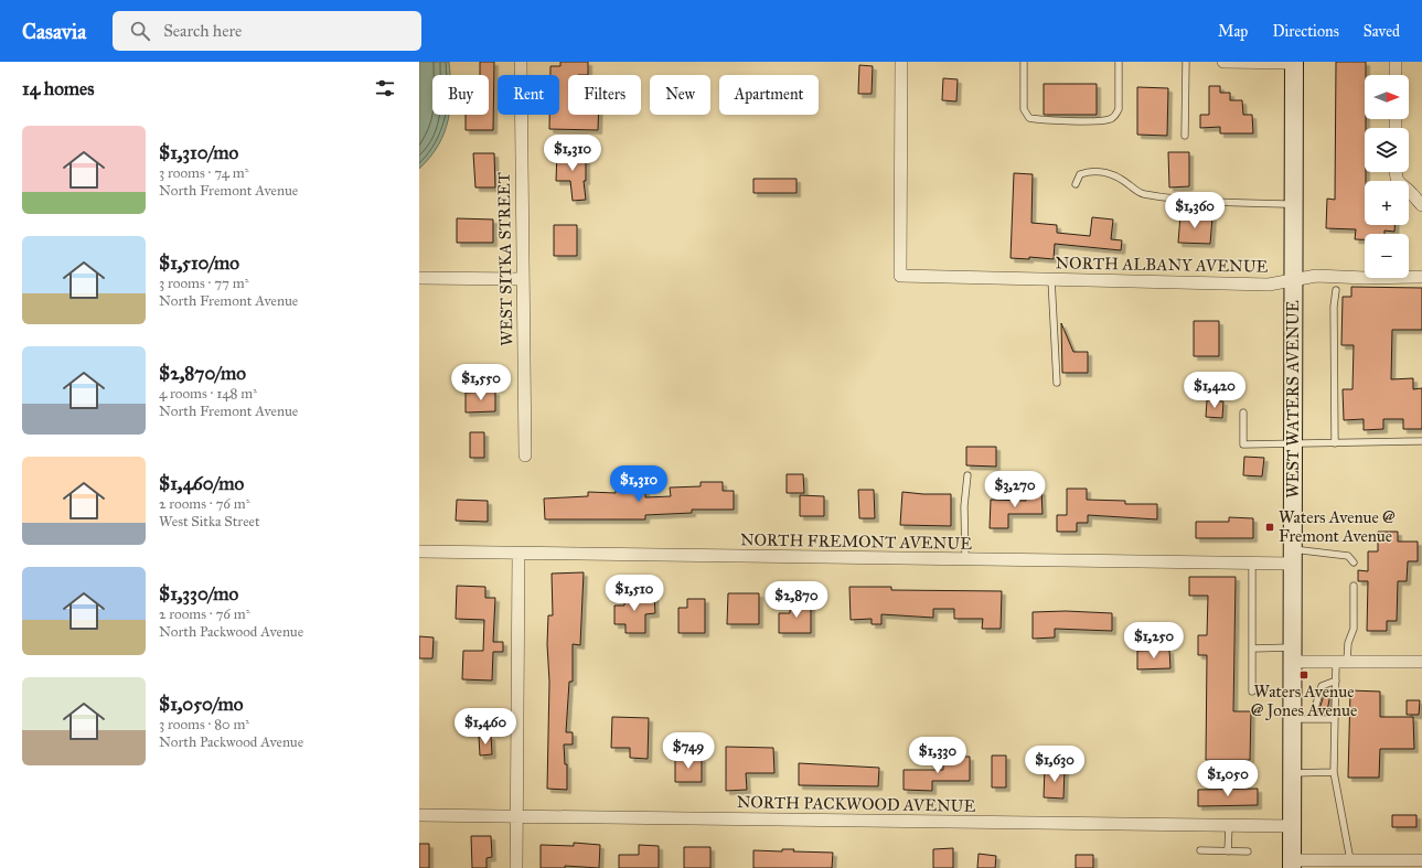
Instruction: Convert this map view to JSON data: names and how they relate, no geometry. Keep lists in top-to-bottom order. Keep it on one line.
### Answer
{"streets":{"main road":["WEST WATERS AVENUE"],"street":["WEST SITKA STREET","NORTH ALBANY AVENUE","NORTH FREMONT AVENUE","NORTH PACKWOOD AVENUE"]},"crossings":[["NORTH ALBANY AVENUE","WEST WATERS AVENUE"],["WEST WATERS AVENUE","NORTH FREMONT AVENUE"],["WEST WATERS AVENUE","NORTH PACKWOOD AVENUE"]],"places":{"transit":["Waters Avenue @ Fremont Avenue","Waters Avenue @ Jones Avenue"]},"north":"right","page":{"header":"Casavia","search":"Search here","nav":["Map","Directions","Saved"],"heading":"14 homes","map_buttons":["+","−"],"chip":["Buy","Rent","Filters","New","Apartment"],"list":[{"name":"$1,310/mo","note":"3 rooms · 74 m² · North Fremont Avenue"},{"name":"$1,510/mo","note":"3 rooms · 77 m² · North Fremont Avenue"},{"name":"$2,870/mo","note":"4 rooms · 148 m² · North Fremont Avenue"},{"name":"$1,460/mo","note":"2 rooms · 76 m² · West Sitka Street"},{"name":"$1,330/mo","note":"2 rooms · 76 m² · North Packwood Avenue"},{"name":"$1,050/mo","note":"3 rooms · 80 m² · North Packwood Avenue"}],"price":["$1,310","$1,360","$1,550","$1,420","$1,310","$3,270","$1,510","$2,870","$1,250","$1,460","$749","$1,330","$1,630","$1,050"]}}
